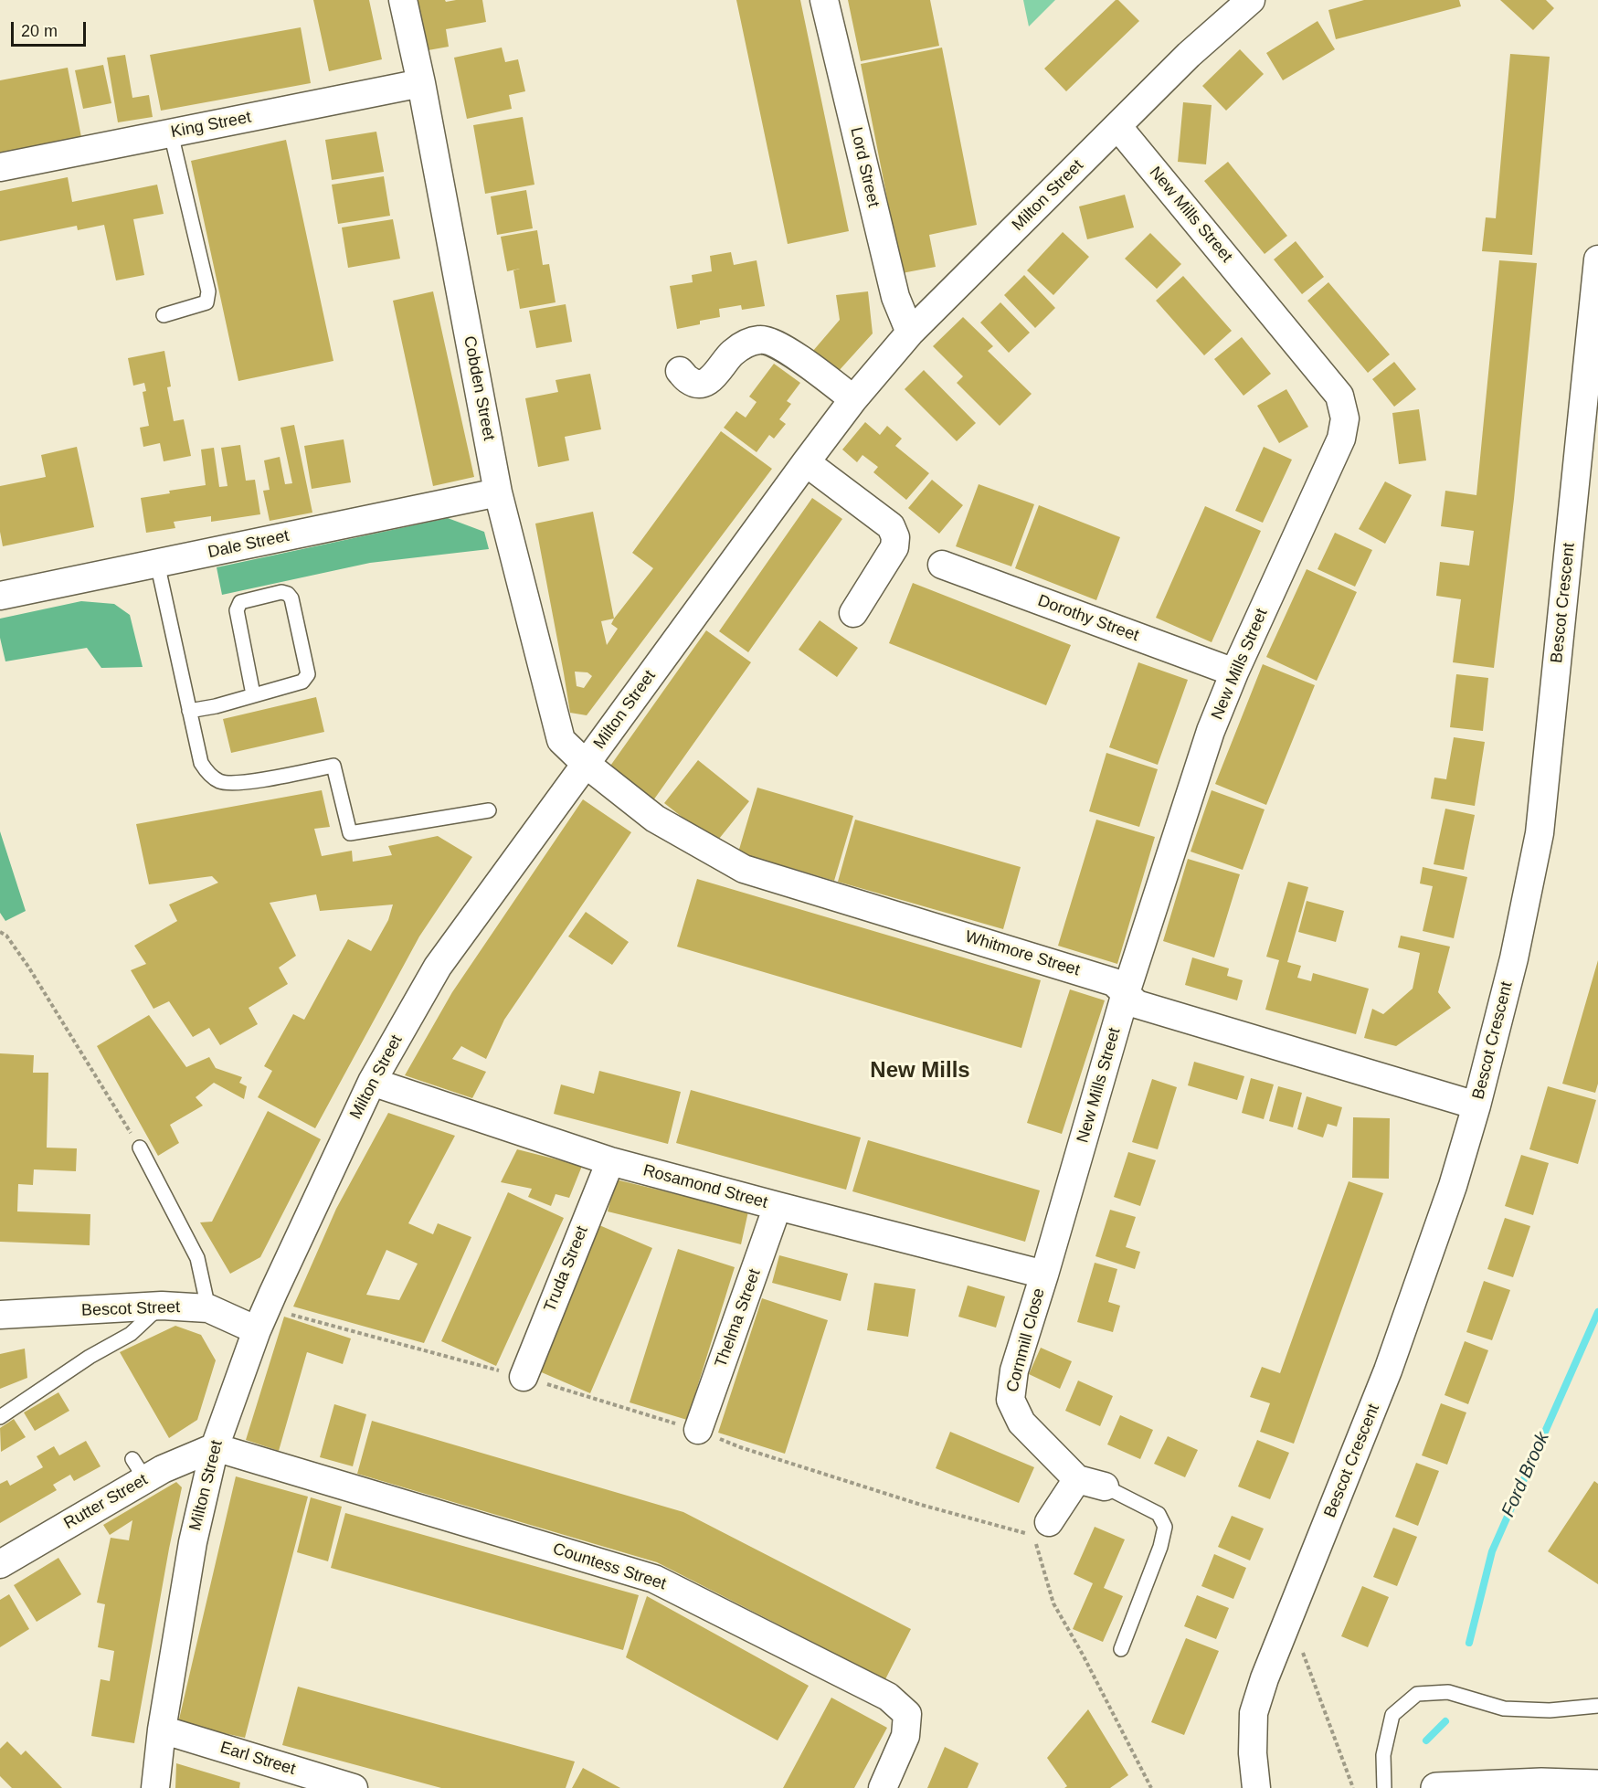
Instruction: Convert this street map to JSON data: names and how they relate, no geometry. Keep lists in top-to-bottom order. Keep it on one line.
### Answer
{"streets":{"street":["King Street","Lord Street","Milton Street","New Mills Street","Cobden Street","Dale Street","Bescot Crescent","Dorothy Street","Whitmore Street","Rosamond Street","Truda Street","Bescot Street","Thelma Street","Cornmill Close","Rutter Street","Countess Street","Earl Street"]},"crossings":[["King Street","Cobden Street"],["Lord Street","Milton Street"],["Milton Street","New Mills Street"],["Milton Street","Cobden Street"],["Milton Street","Whitmore Street"],["Milton Street","Rosamond Street"],["Milton Street","Bescot Street"],["Milton Street","Rutter Street"],["Milton Street","Countess Street"],["Milton Street","Earl Street"],["New Mills Street","Dorothy Street"],["New Mills Street","Whitmore Street"],["New Mills Street","Rosamond Street"],["New Mills Street","Cornmill Close"],["Cobden Street","Dale Street"],["Cobden Street","Whitmore Street"],["Bescot Crescent","Whitmore Street"],["Rosamond Street","Truda Street"],["Rosamond Street","Thelma Street"],["Rosamond Street","Cornmill Close"],["Rutter Street","Countess Street"]],"districts":["New Mills"],"water":["Ford Brook"],"scale_bar":"20 m"}
